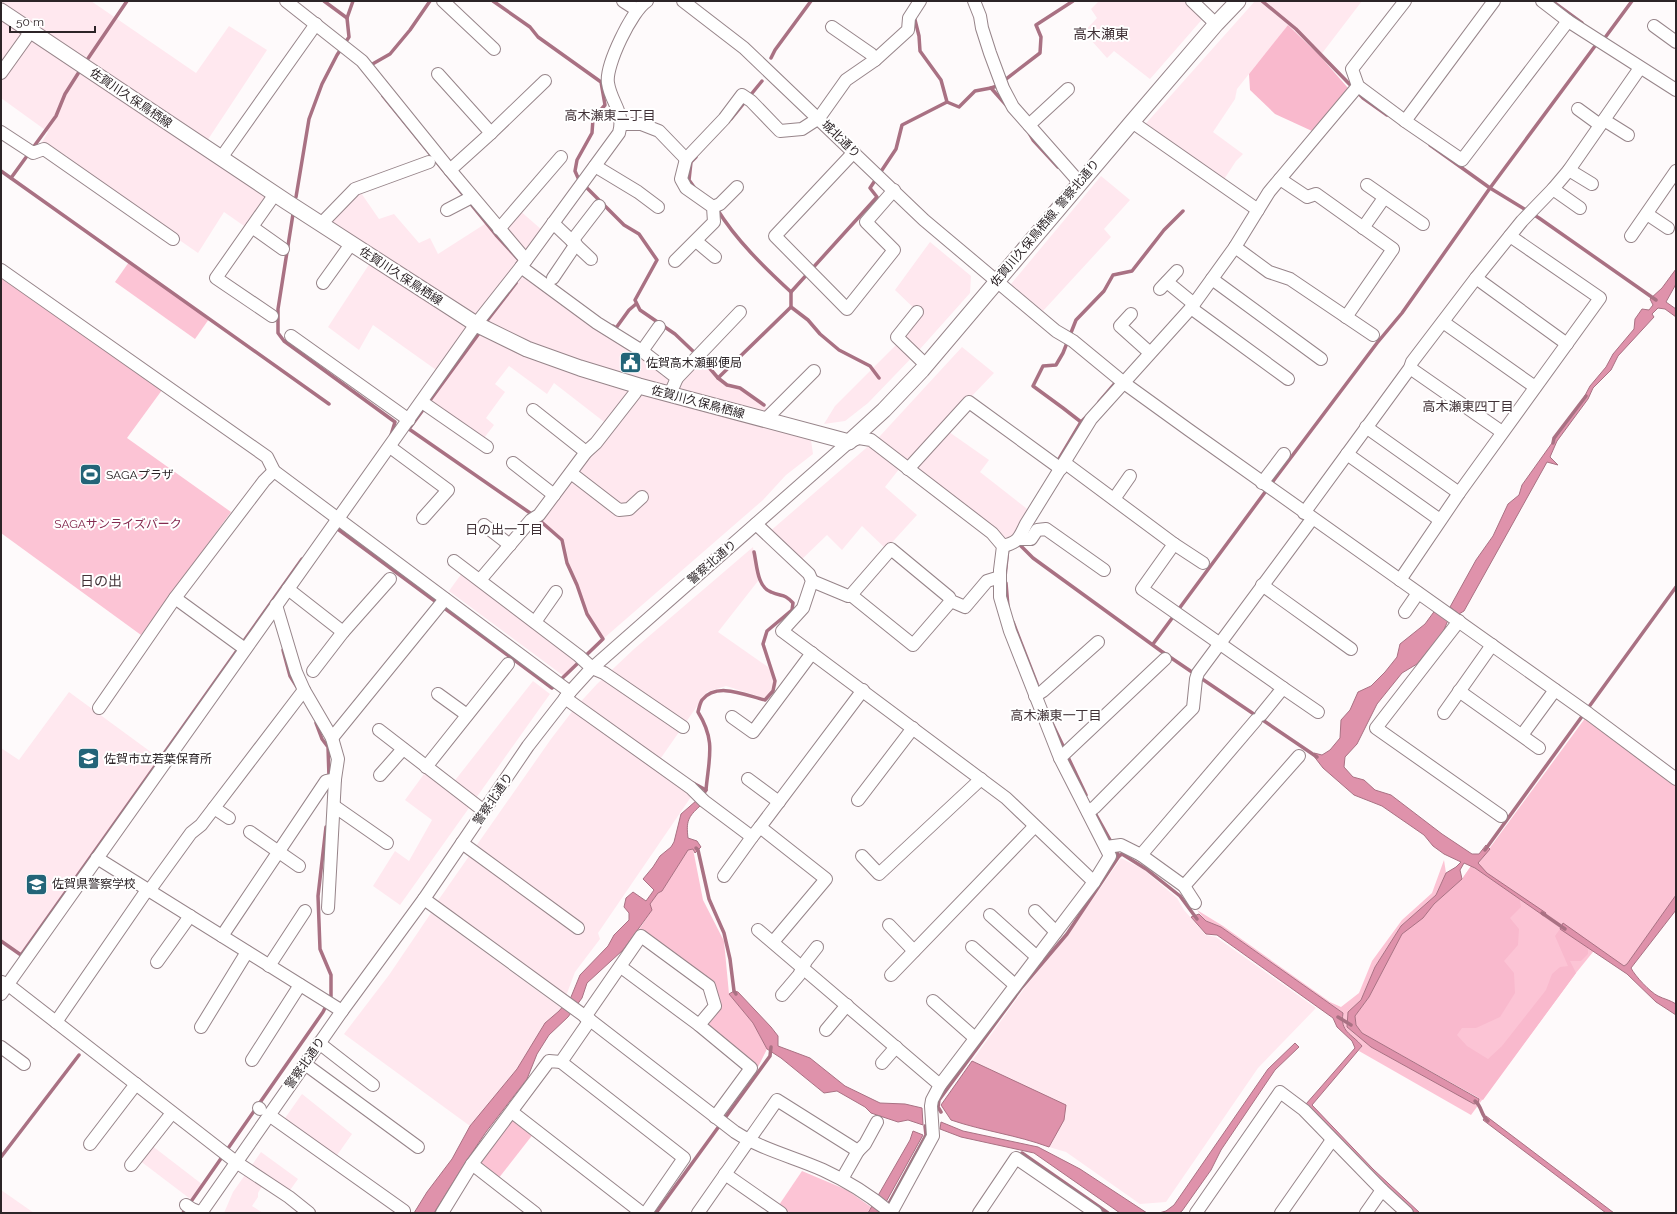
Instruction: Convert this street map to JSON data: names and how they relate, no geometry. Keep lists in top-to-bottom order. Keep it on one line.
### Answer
{"streets":{"main road":["佐賀川久保鳥栖線","佐賀川久保鳥栖線, 警察北通り"],"street":["城北通り","警察北通り"]},"crossings":[["佐賀川久保鳥栖線","佐賀川久保鳥栖線, 警察北通り"],["佐賀川久保鳥栖線","警察北通り"],["城北通り","佐賀川久保鳥栖線, 警察北通り"],["佐賀川久保鳥栖線, 警察北通り","警察北通り"]],"districts":["高木瀬東","高木瀬東二丁目","高木瀬東四丁目","日の出一丁目","日の出","高木瀬東一丁目"],"parks":["SAGAサンライズパーク"],"places":{"public building":["佐賀高木瀬郵便局"],"sports":["SAGAプラザ"],"school or university":["佐賀市立若葉保育所","佐賀県警察学校"]},"scale_bar":"50 m"}
